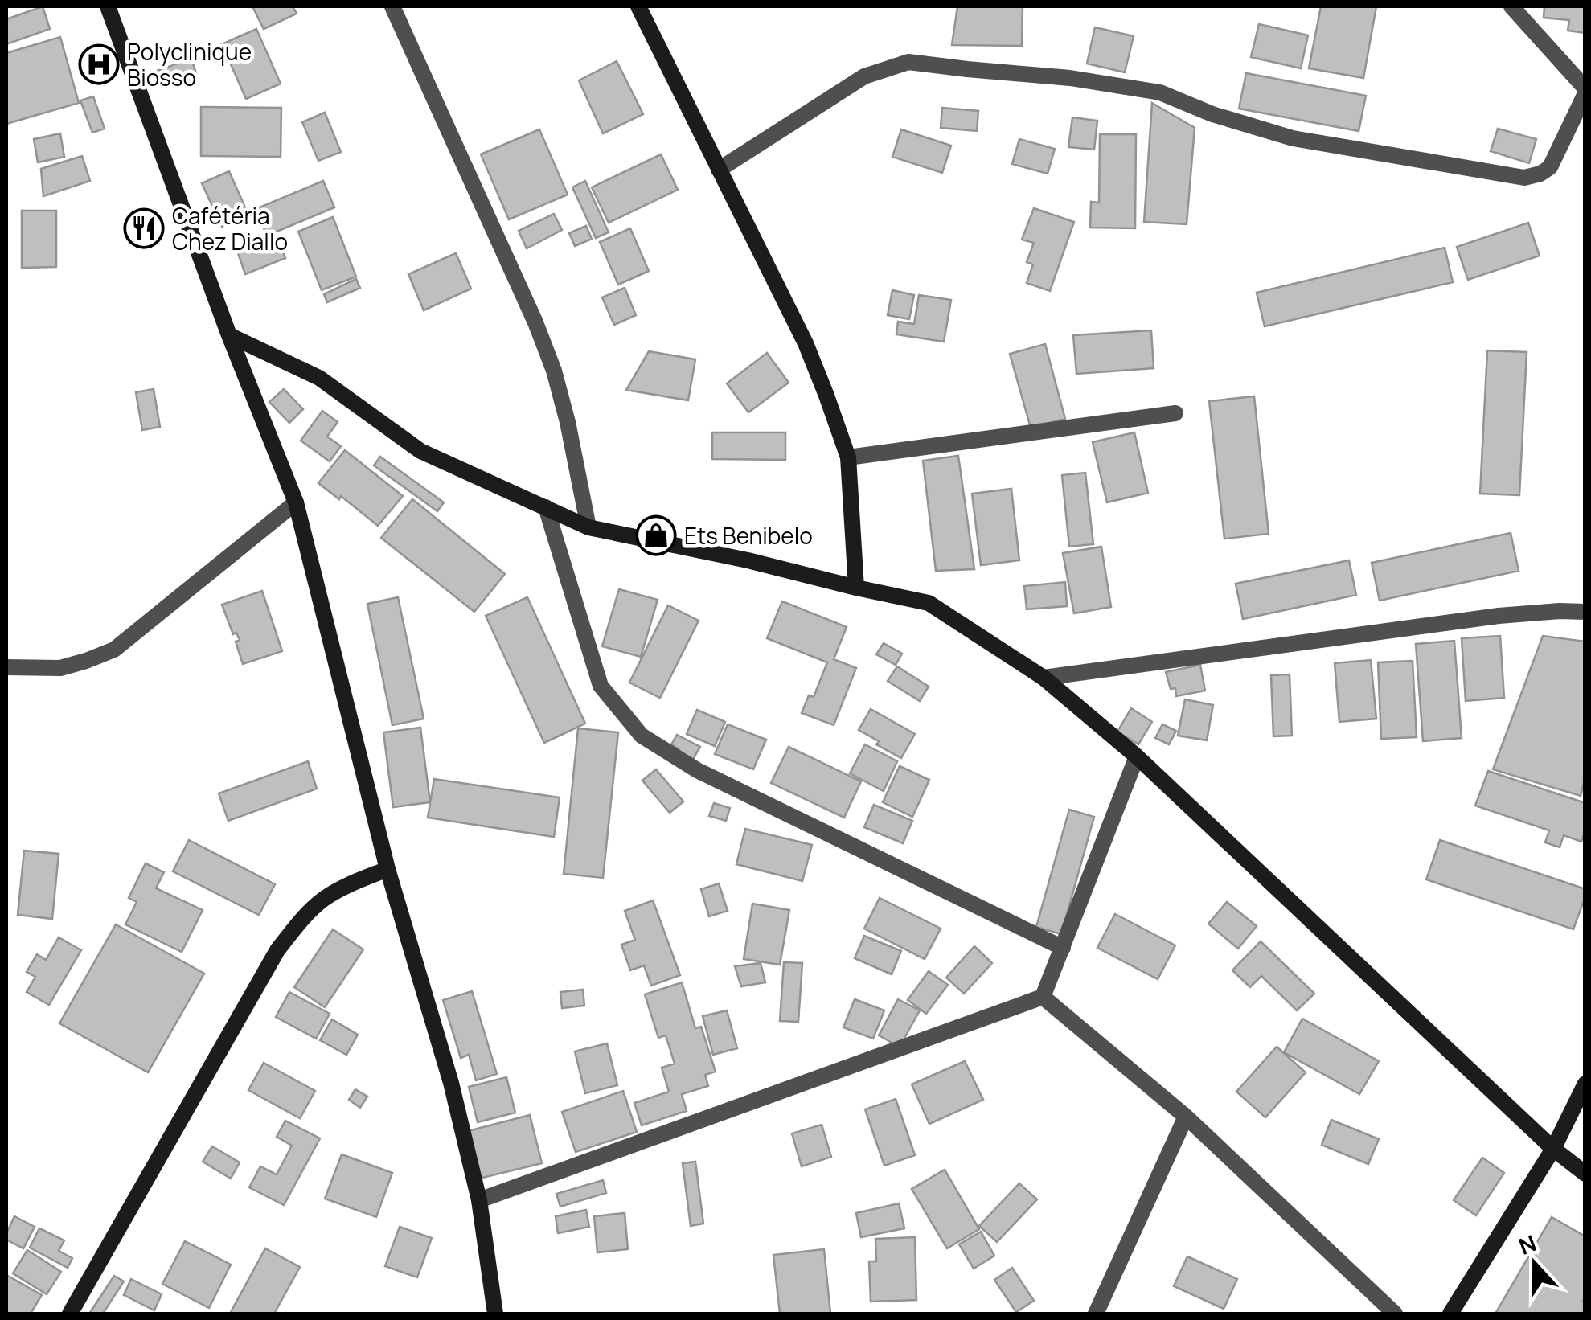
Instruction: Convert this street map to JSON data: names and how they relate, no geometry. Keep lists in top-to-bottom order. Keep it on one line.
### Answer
{"places":{"hospital":["Polyclinique Biosso"],"restaurant":["Cafétéria Chez Diallo"],"shop":["Ets Benibelo"]},"north":"top"}
